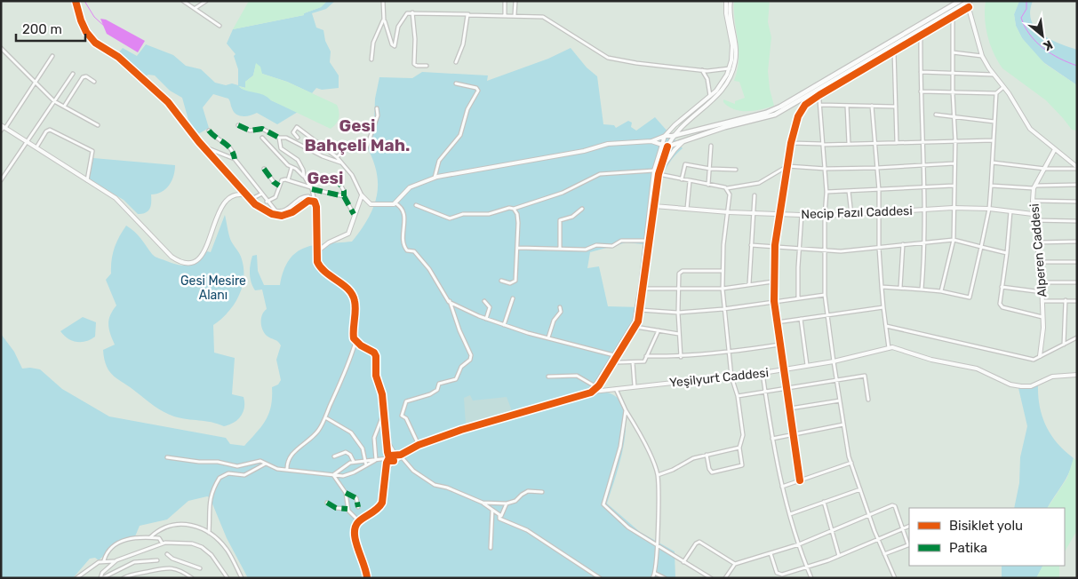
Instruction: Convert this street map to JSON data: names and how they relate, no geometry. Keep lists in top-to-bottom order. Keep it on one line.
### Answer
{"streets":{"street":["Necip Fazıl Caddesi","Alperen Caddesi","Yeşilyurt Caddesi"]},"crossings":[["Necip Fazıl Caddesi","Alperen Caddesi"]],"districts":["Gesi Bahçeli Mah.","Gesi"],"parks":["Gesi Mesire Alanı"],"legend":["Bisiklet yolu","Patika"],"scale_bar":"200 m","north":"bottom right"}
